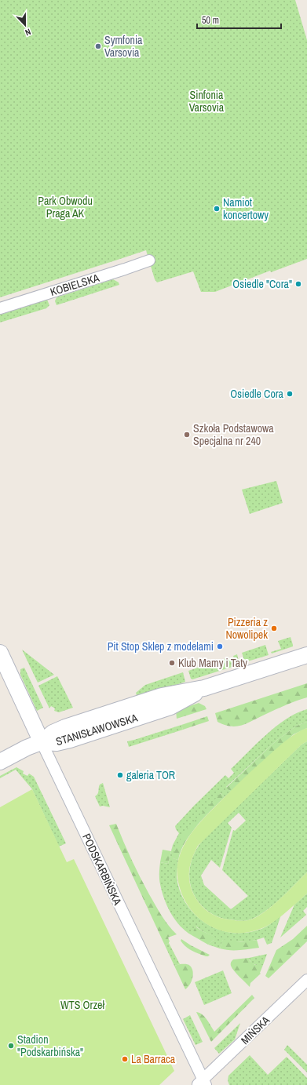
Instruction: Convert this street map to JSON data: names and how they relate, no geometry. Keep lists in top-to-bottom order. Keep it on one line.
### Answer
{"streets":{"street":["KOBIELSKA","STANISŁAWOWSKA","PODSKARBIŃSKA","MIŃSKA"]},"crossings":[["STANISŁAWOWSKA","PODSKARBIŃSKA"],["PODSKARBIŃSKA","MIŃSKA"]],"parks":["Sinfonia Varsovia","Park Obwodu Praga AK","WTS Orzeł"],"places":["Symfonia Varsovia","Namiot koncertowy","Osiedle \"Cora\"","Osiedle Cora","Szkoła Podstawowa Specjalna nr 240","Pizzeria z Nowolipek","Pit Stop Sklep z modelami","Klub Mamy i Taty","galeria TOR","Stadion \"Podskarbińska\"","La Barraca"],"scale_bar":"50 m","north":"bottom"}
